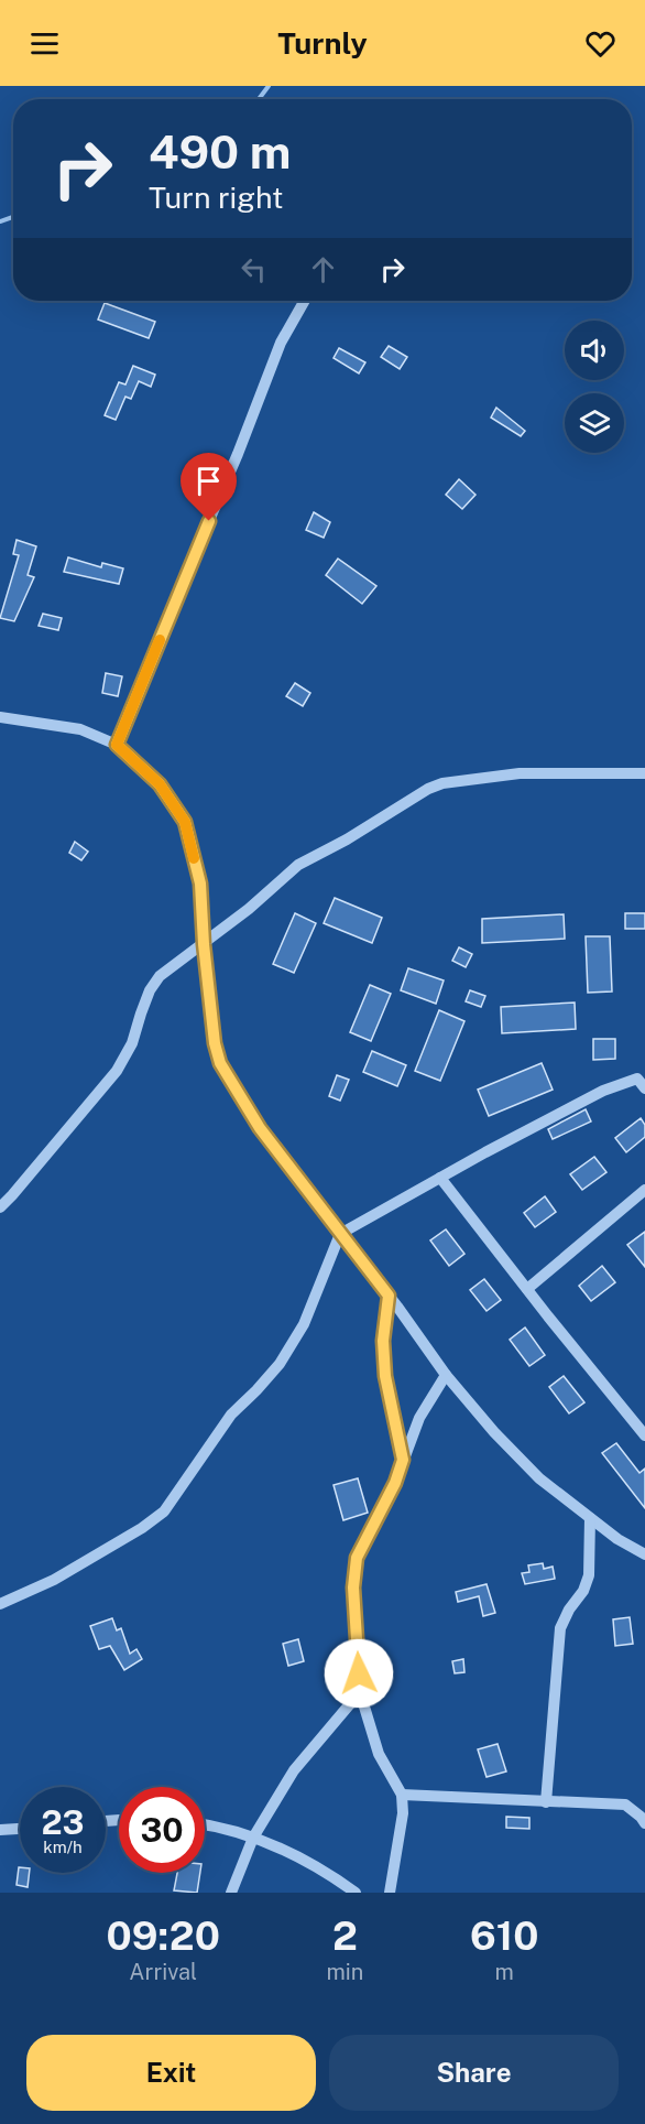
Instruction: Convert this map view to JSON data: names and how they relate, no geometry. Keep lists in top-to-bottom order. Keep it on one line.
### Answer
{"page":{"header":"Turnly","turn":["490 m","Turn right"],"speed":"23 km/h","limit":"30","eta":["09:20","Arrival","2","min","610","m"],"buttons":["Exit","Share"]}}
